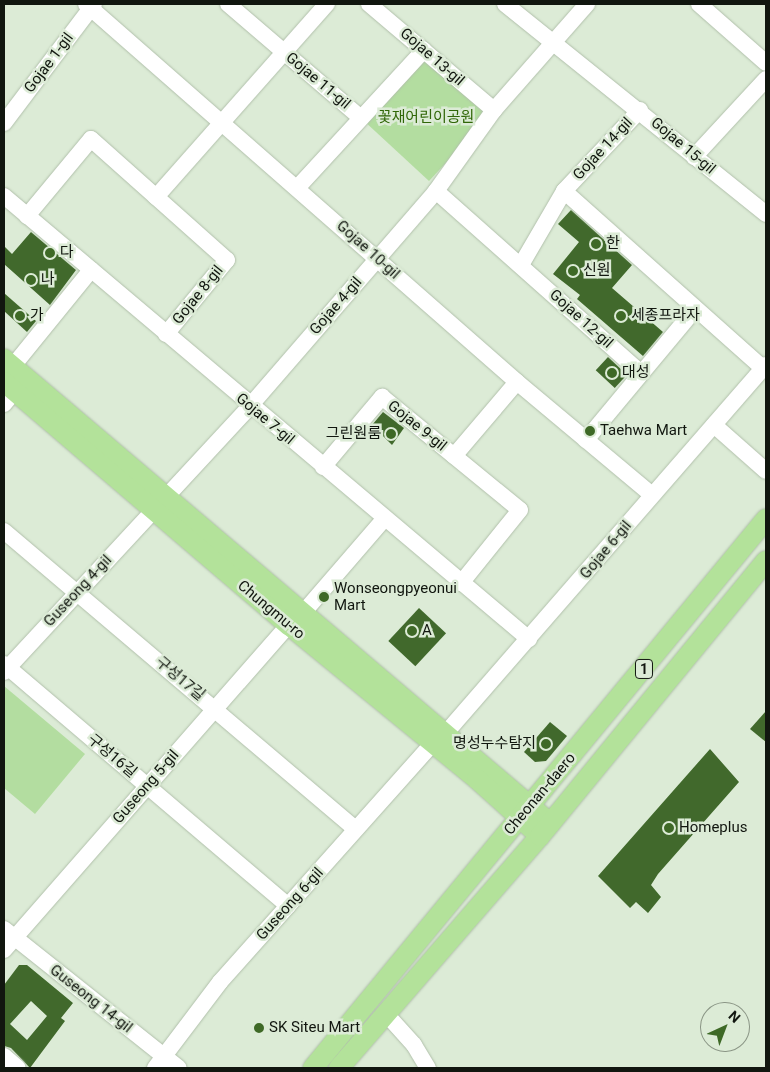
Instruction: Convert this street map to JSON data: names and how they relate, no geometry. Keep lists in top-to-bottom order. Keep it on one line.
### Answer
{"streets":{"main road":["Chungmu-ro","1","Cheonan-daero"],"street":["Gojae 13-gil","Gojae 1-gil","Gojae 11-gil","Gojae 15-gil","Gojae 14-gil","Gojae 10-gil","Gojae 8-gil","Gojae 4-gil","Gojae 12-gil","Gojae 7-gil","Gojae 9-gil","Gojae 6-gil","Guseong 4-gil","구성17길","구성16길","Guseong 5-gil","Guseong 6-gil","Guseong 14-gil"]},"crossings":[["Gojae 13-gil","Gojae 4-gil"],["Gojae 1-gil","Gojae 10-gil"],["Gojae 11-gil","Gojae 10-gil"],["Gojae 15-gil","Gojae 14-gil"],["Gojae 15-gil","Gojae 4-gil"],["Gojae 14-gil","Gojae 6-gil"],["Gojae 10-gil","Gojae 4-gil"],["Gojae 10-gil","Gojae 9-gil"],["Gojae 10-gil","Gojae 6-gil"],["Gojae 8-gil","Gojae 7-gil"],["Gojae 4-gil","Gojae 12-gil"],["Gojae 4-gil","Gojae 7-gil"],["Gojae 4-gil","Guseong 4-gil"],["Gojae 4-gil","Chungmu-ro"],["Gojae 7-gil","Gojae 9-gil"],["Gojae 7-gil","Gojae 6-gil"],["Gojae 7-gil","Chungmu-ro"],["Gojae 6-gil","Chungmu-ro"],["Gojae 6-gil","Guseong 6-gil"],["Guseong 4-gil","Chungmu-ro"],["Guseong 4-gil","구성17길"],["Guseong 4-gil","구성16길"],["Chungmu-ro","Guseong 5-gil"],["Chungmu-ro","Cheonan-daero"],["Chungmu-ro","Guseong 6-gil"],["구성17길","Guseong 5-gil"],["구성17길","Guseong 6-gil"],["구성16길","Guseong 5-gil"],["구성16길","Guseong 6-gil"],["Guseong 5-gil","Guseong 14-gil"],["Guseong 6-gil","Guseong 14-gil"]],"parks":["꽃재어린이공원"],"places":["한","다","신원","나","가","세종프라자","대성","Taehwa Mart","그린원룸","Wonseongpyeonui Mart","A","명성누수탐지","Homeplus","SK Siteu Mart"],"north":"top right"}
